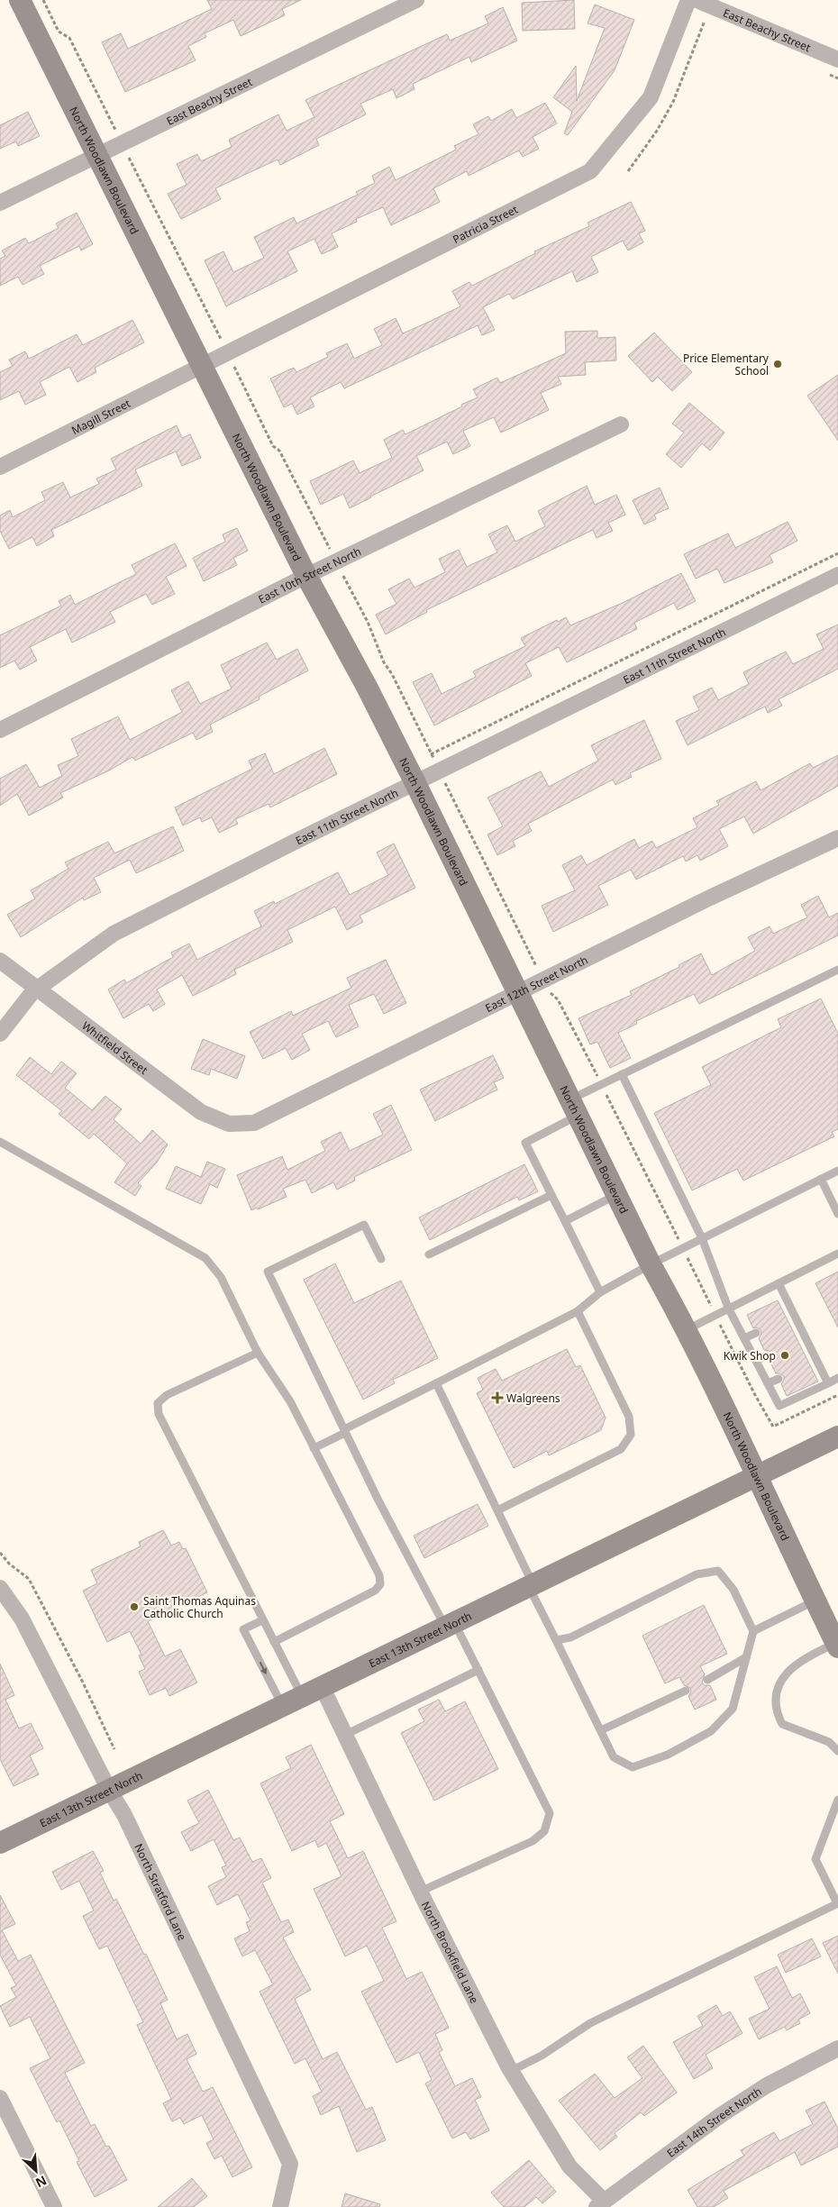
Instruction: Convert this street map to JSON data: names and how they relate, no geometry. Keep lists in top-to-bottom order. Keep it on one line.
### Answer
{"streets":{"main road":["North Woodlawn Boulevard","East 13th Street North"],"street":["East Beachy Street","Patricia Street","Magill Street","East 10th Street North","East 11th Street North","East 12th Street North","Whitfield Street","North Stratford Lane","North Brookfield Lane","East 14th Street North"]},"crossings":[["East Beachy Street","North Woodlawn Boulevard"],["North Woodlawn Boulevard","Patricia Street"],["North Woodlawn Boulevard","Magill Street"],["North Woodlawn Boulevard","East 10th Street North"],["North Woodlawn Boulevard","East 11th Street North"],["North Woodlawn Boulevard","East 12th Street North"],["North Woodlawn Boulevard","East 13th Street North"],["Patricia Street","Magill Street"],["East 11th Street North","Whitfield Street"],["East 12th Street North","Whitfield Street"],["East 13th Street North","North Stratford Lane"],["East 13th Street North","North Brookfield Lane"],["North Brookfield Lane","East 14th Street North"]],"places":{"other":["Price Elementary School","Kwik Shop","Saint Thomas Aquinas Catholic Church"],"health":["Walgreens"]},"north":"bottom right"}
